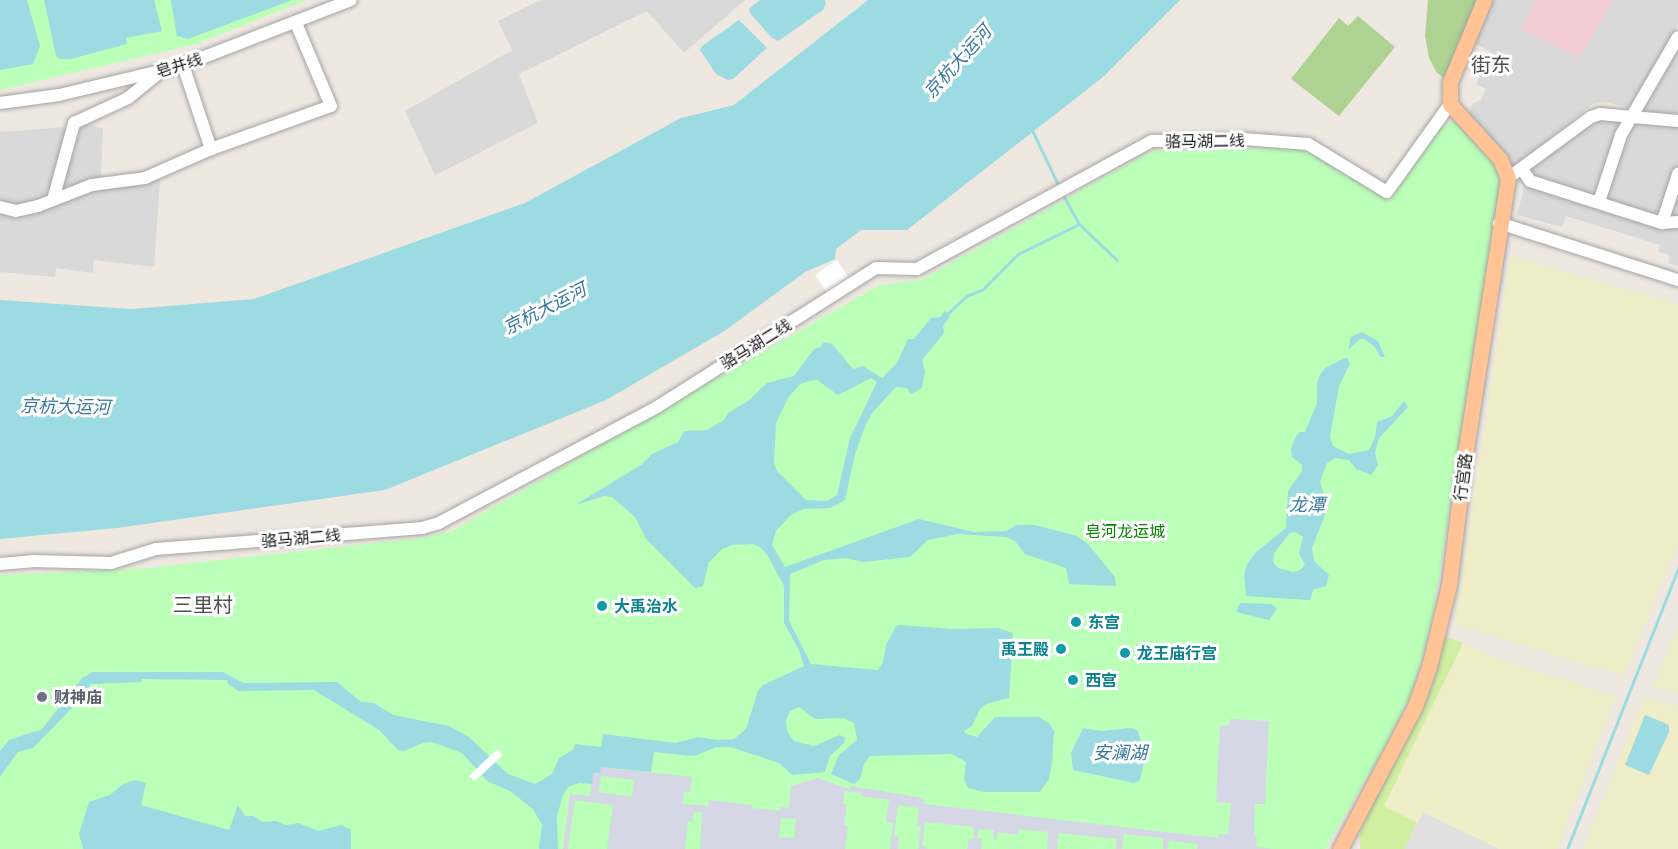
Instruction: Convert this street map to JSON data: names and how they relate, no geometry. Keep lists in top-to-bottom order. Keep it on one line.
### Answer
{"streets":{"main road":["行宫路"],"street":["皂井线","骆马湖二线"]},"districts":["街东","三里村"],"water":["京杭大运河","龙潭","安澜湖"],"parks":["皂河龙运城"],"places":["大禹治水","东宫","禹王殿","龙王庙行宫","西宫","财神庙"]}
